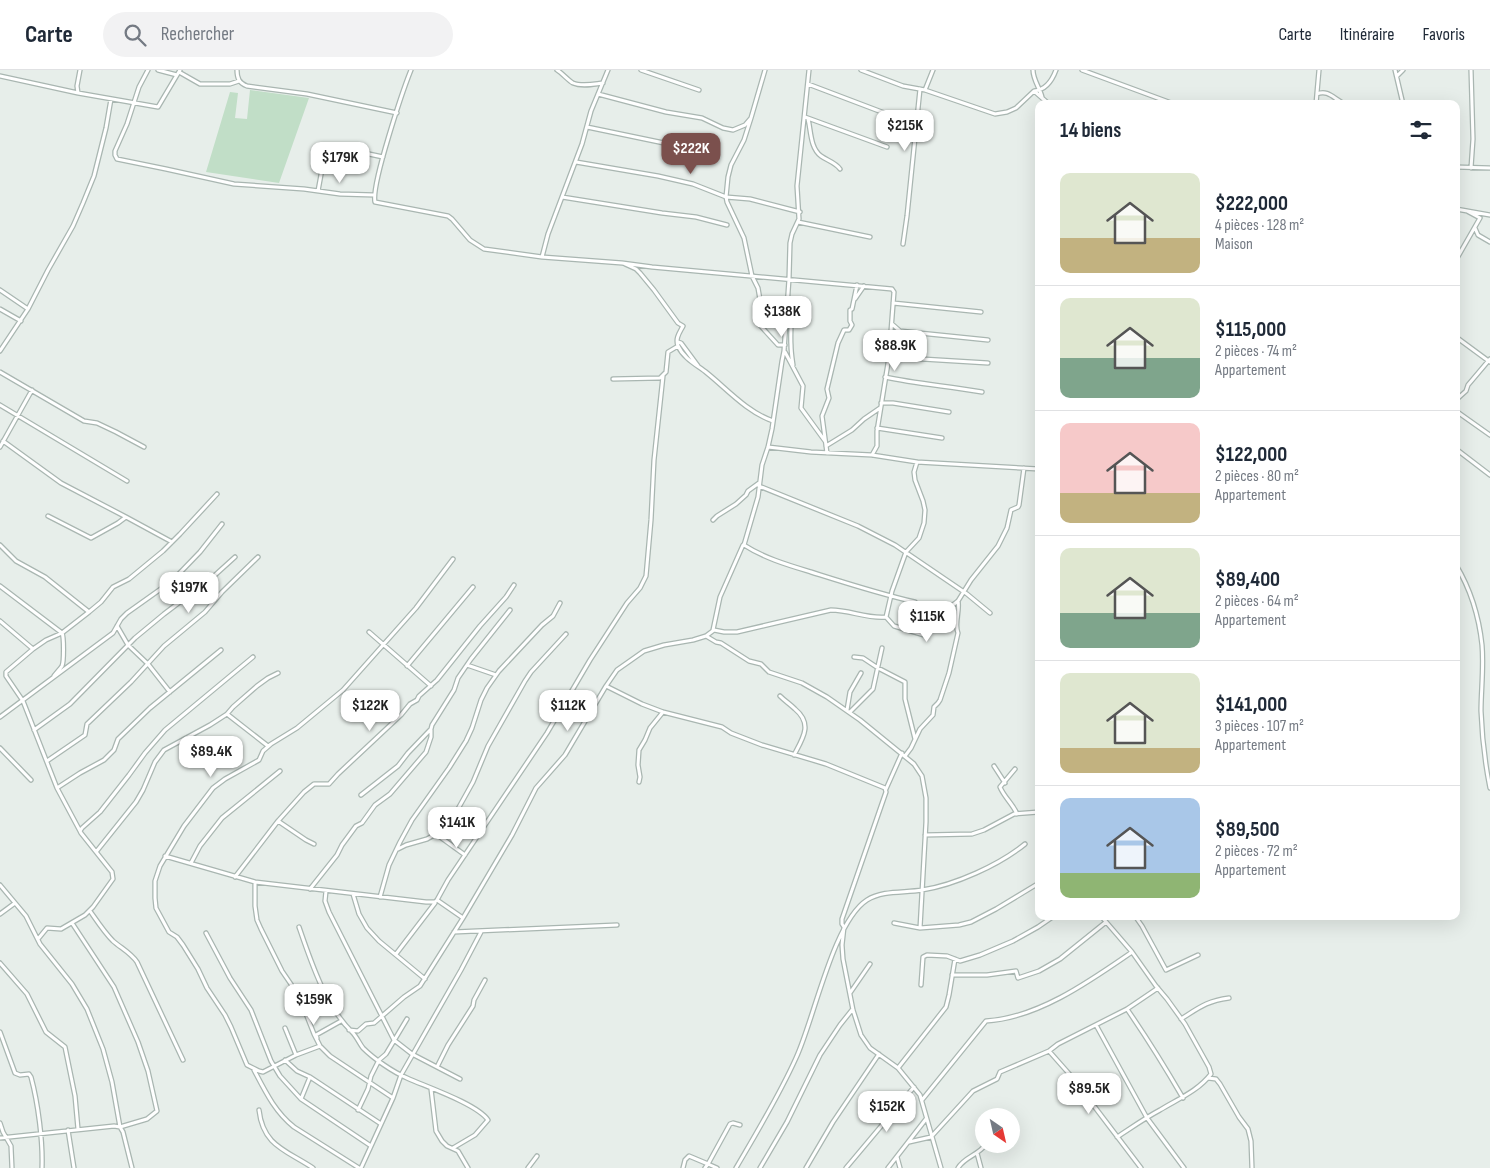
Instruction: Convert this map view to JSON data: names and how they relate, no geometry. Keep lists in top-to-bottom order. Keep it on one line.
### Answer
{"north":"bottom right","page":{"header":"Carte","search":"Rechercher","nav":["Carte","Itinéraire","Favoris"],"heading":"14 biens","price":["$215K","$222K","$179K","$138K","$88.9K","$197K","$115K","$122K","$112K","$89.4K","$141K","$159K","$89.5K","$152K"],"list":[{"name":"$222,000","note":"4 pièces · 128 m² · Maison"},{"name":"$115,000","note":"2 pièces · 74 m² · Appartement"},{"name":"$122,000","note":"2 pièces · 80 m² · Appartement"},{"name":"$89,400","note":"2 pièces · 64 m² · Appartement"},{"name":"$141,000","note":"3 pièces · 107 m² · Appartement"},{"name":"$89,500","note":"2 pièces · 72 m² · Appartement"}]}}
